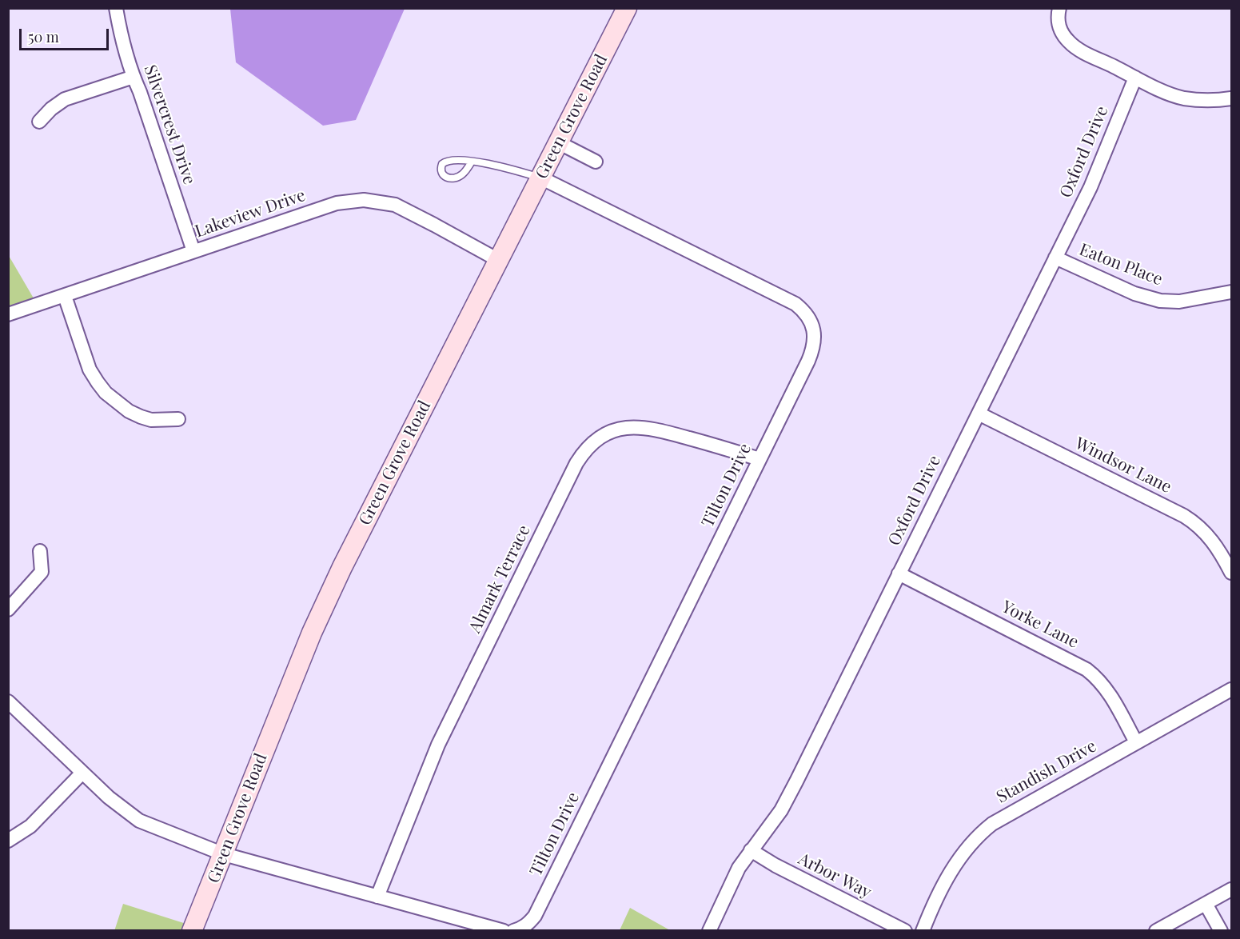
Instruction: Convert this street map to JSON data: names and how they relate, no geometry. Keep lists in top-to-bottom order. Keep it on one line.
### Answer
{"streets":{"street":["Green Grove Road","Silvercrest Drive","Oxford Drive","Lakeview Drive","Eaton Place","Windsor Lane","Tilton Drive","Almark Terrace","Yorke Lane","Standish Drive","Arbor Way"]},"crossings":[["Green Grove Road","Lakeview Drive"],["Green Grove Road","Tilton Drive"],["Silvercrest Drive","Lakeview Drive"],["Oxford Drive","Eaton Place"],["Oxford Drive","Windsor Lane"],["Oxford Drive","Yorke Lane"],["Oxford Drive","Arbor Way"],["Tilton Drive","Almark Terrace"],["Yorke Lane","Standish Drive"]],"scale_bar":"50 m"}
